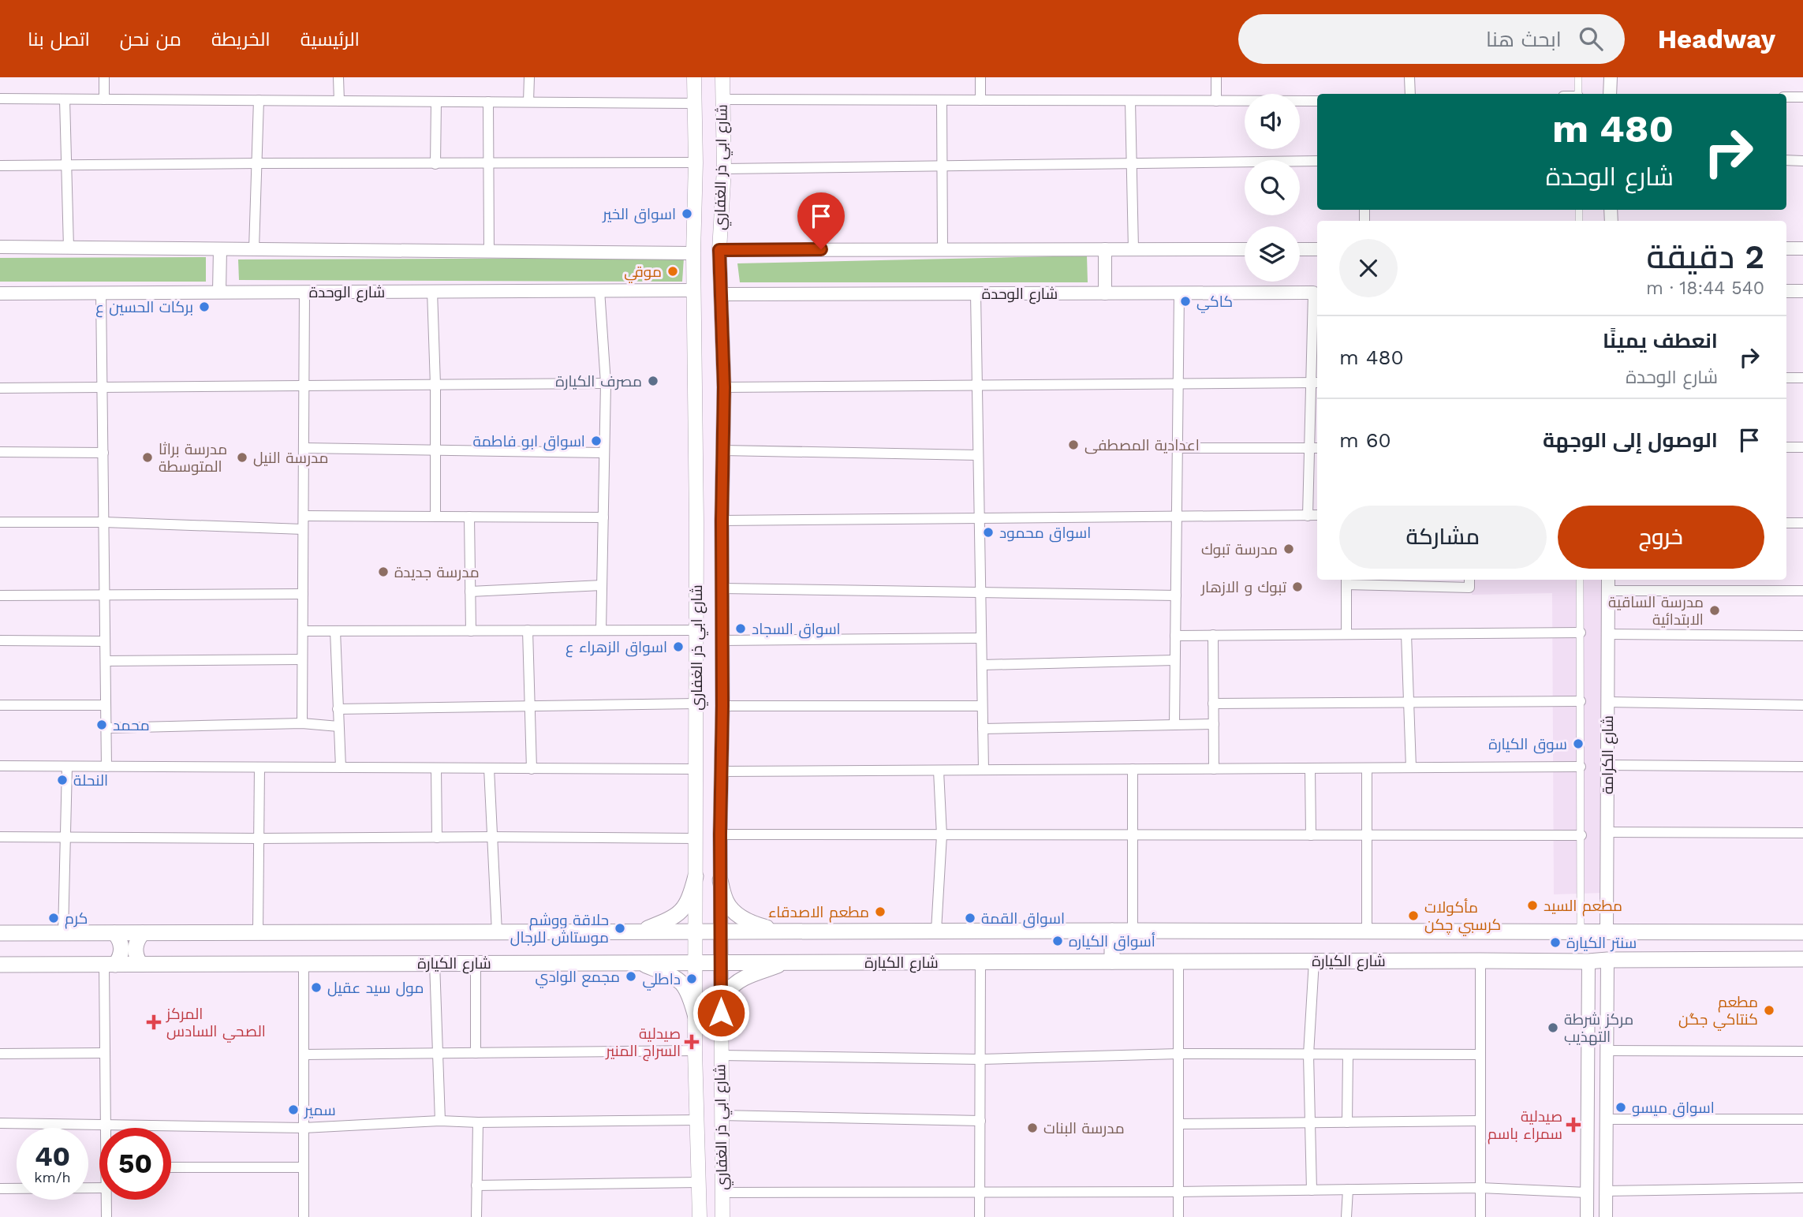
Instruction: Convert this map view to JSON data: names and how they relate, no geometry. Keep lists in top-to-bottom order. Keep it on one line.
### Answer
{"streets":{"main road":["شارع ابي ذر الغفاري","شارع الكيارة"],"street":["شارع الوحدة","شارع الكرامة"]},"crossings":[["شارع ابي ذر الغفاري","شارع الوحدة"],["شارع ابي ذر الغفاري","شارع الكيارة"],["شارع الكرامة","شارع الكيارة"]],"places":{"other":["اسواق الخير","موقي","كاكي","بركات الحسين ع","مصرف الكيارة","اسواق ابو فاطمة","اعدادية المصطفى","مدرسة براثا المتوسطة","مدرسة النيل","اسواق محمود","مدرسة تبوك","مدرسة جديدة","تبوك و الازهار","مدرسة الساقية الابتدائية","اسواق السجاد","اسواق الزهراء ع","محمد","سوق الكيارة","النحلة","مطعم السيد","مطعم الاصدقاء","مأكولات كرسبي چكن","كرم","اسواق القمة","حلاقة ووشم موستاش للرجال","أسواق الكياره","سنتر الكيارة","مجمع الوادي","داطلي","مول سيد عقيل","مطعم كنتاكي جگن","مركز شرطة التهذيب","اسواق ميسو","سمير","مدرسة البنات"],"health":["المركز الصحي السادس","صيدلية السراج المنير","صيدلية سمراء باسم"]},"page":{"header":"Headway","search":"ابحث هنا","nav":["الرئيسية","الخريطة","من نحن","اتصل بنا"],"turn":["480 m","شارع الوحدة"],"heading":["2 دقيقة","540 m · 18:44"],"list":[{"name":"انعطف يمينًا","note":"شارع الوحدة","value":"480 m"},{"name":"الوصول إلى الوجهة","value":"60 m"}],"buttons":["خروج","مشاركة"],"speed":"40 km/h","limit":"50"}}
